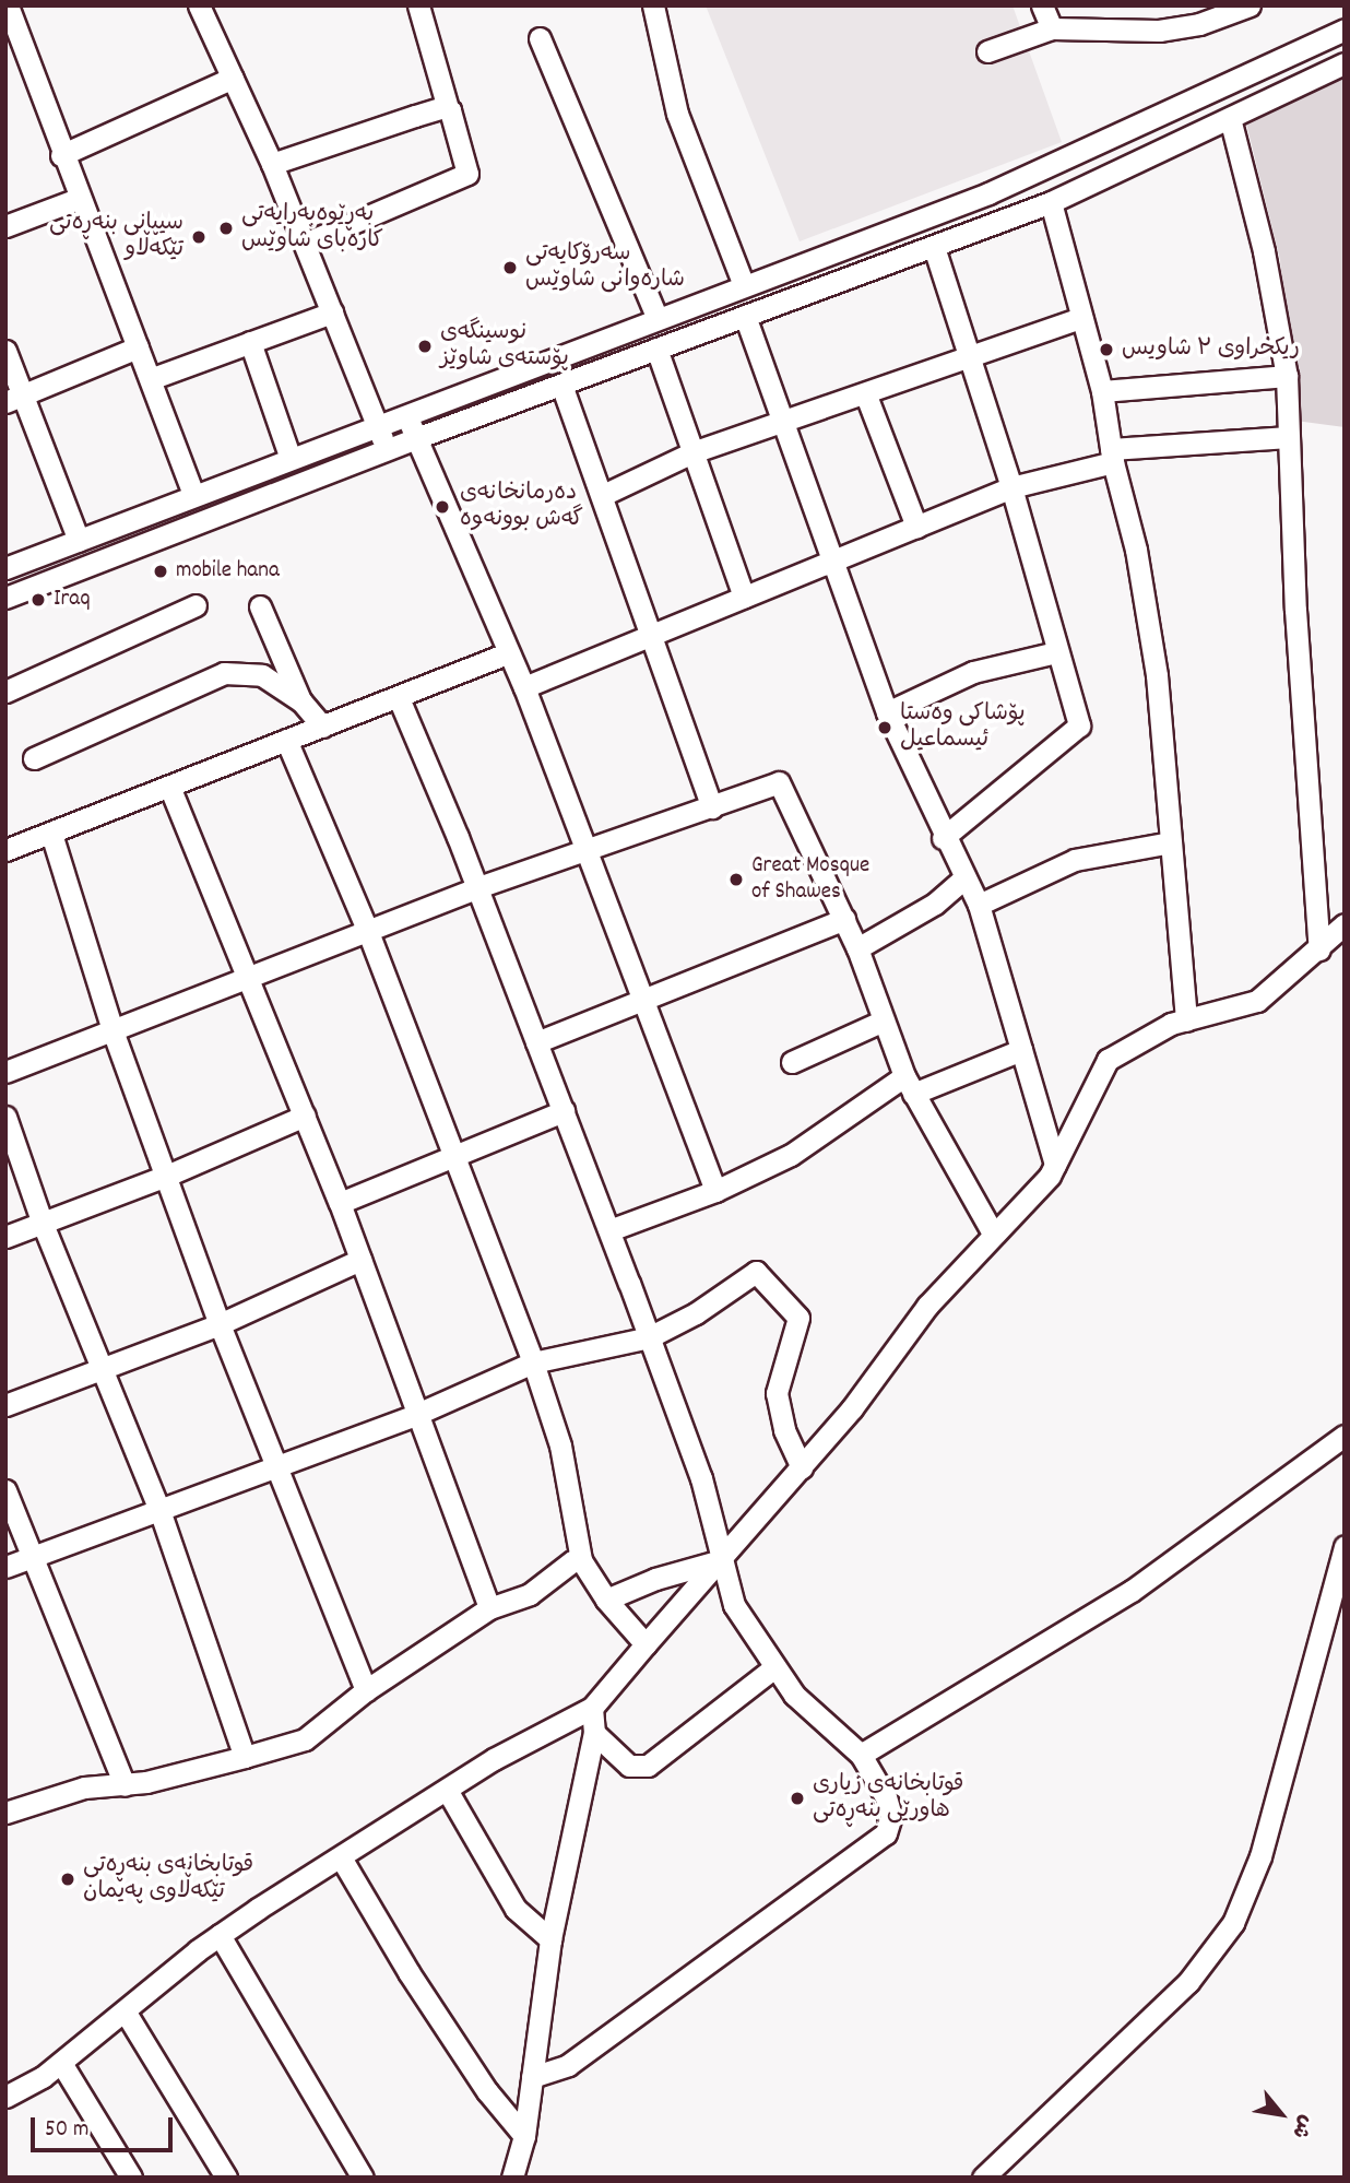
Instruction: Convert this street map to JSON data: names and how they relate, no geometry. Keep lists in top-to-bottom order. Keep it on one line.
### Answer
{"places":["بەڕێوەبەرایەتی کارەبای شاوێس","سیپانی بنەڕەتی تێکەڵاو","سەرۆکایەتی شارەوانی شاوێس","نوسینگەی پۆستەی شاوێز","ريكخراوى ۲ شاويس","دەرمانخانەی گەش بوونەوە","mobile hana","Iraq","پۆشاکی وەستا ئیسماعیل","Great Mosque of Shawes","قوتابخانەی زیاری هاورێی بنەڕەتی","قوتابخانەی بنەڕەتی تێکەڵاوی پەیمان"],"scale_bar":"50 m","north":"bottom right"}
